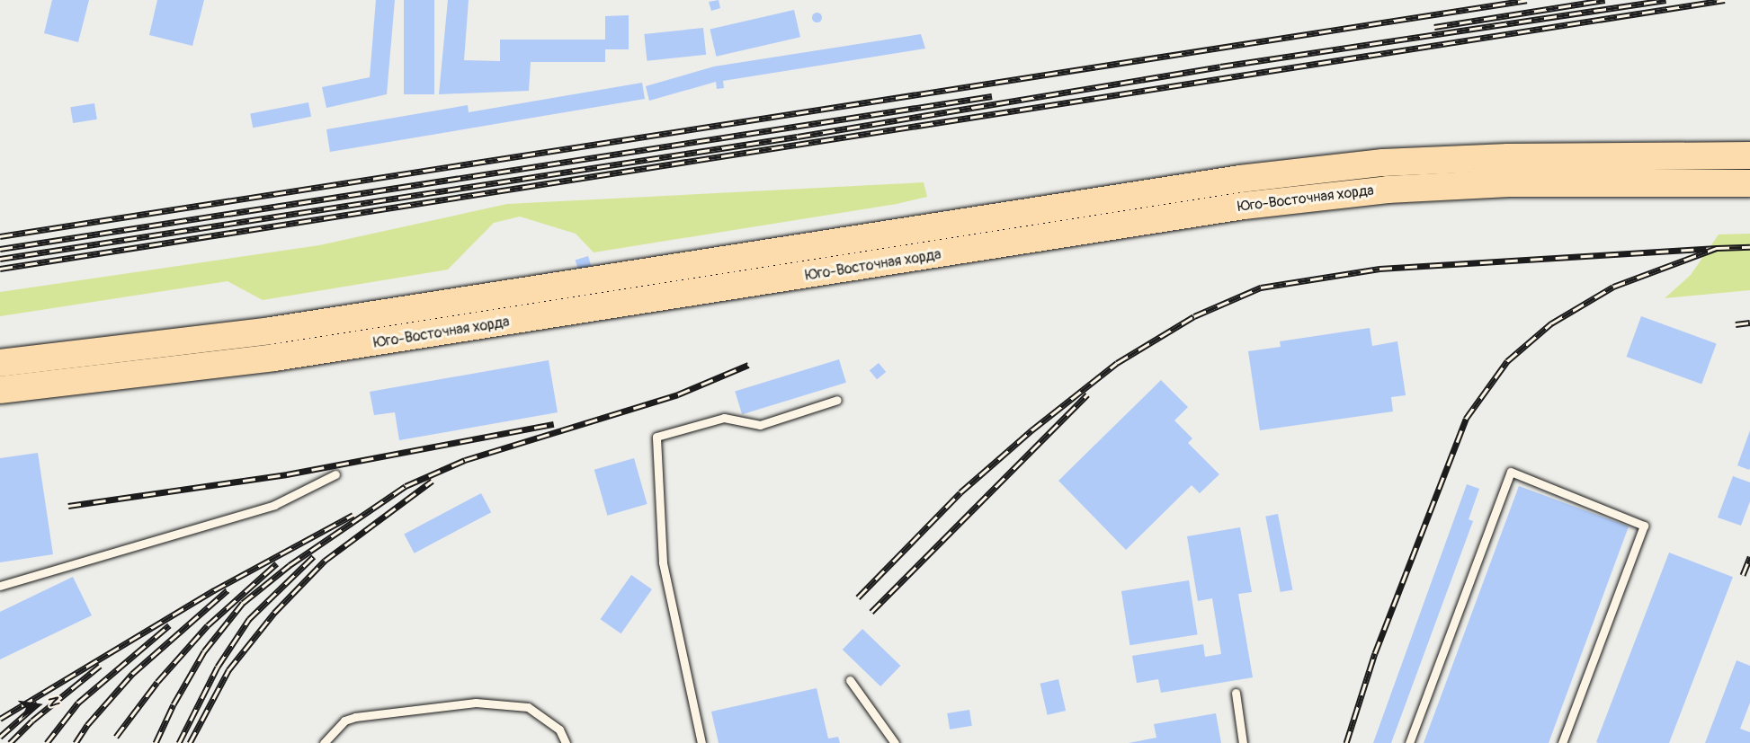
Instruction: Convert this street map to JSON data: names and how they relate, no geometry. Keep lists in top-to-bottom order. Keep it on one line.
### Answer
{"streets":{"main road":["Юго-Восточная хорда"]},"north":"right"}
